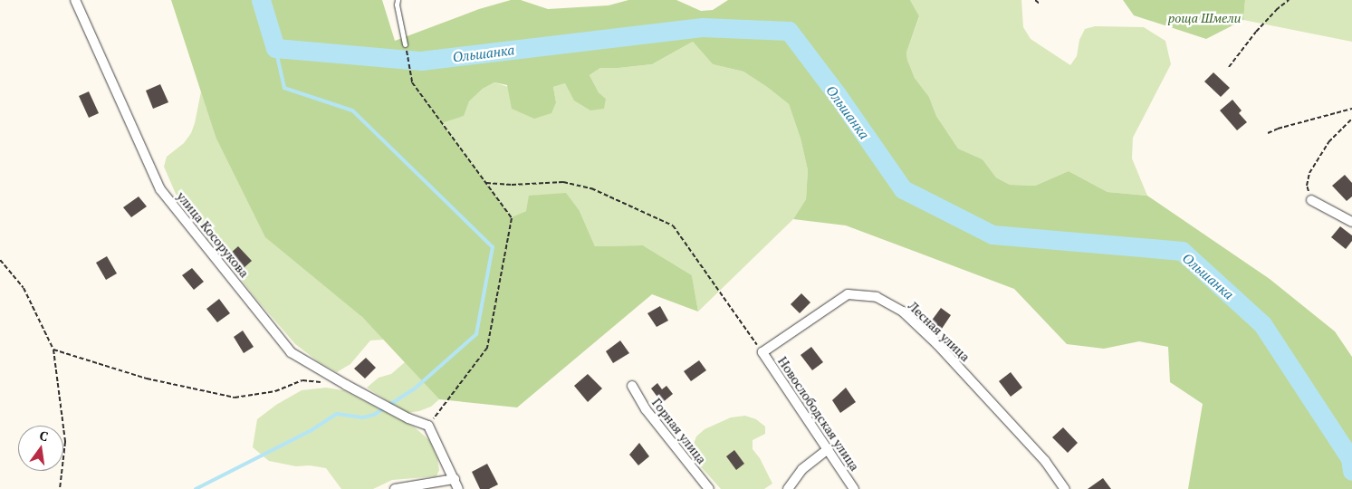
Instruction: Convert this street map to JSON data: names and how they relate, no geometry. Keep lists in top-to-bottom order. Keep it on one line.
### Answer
{"streets":{"street":["улица Косорукова","Лесная улица","Новослободская улица","Горная улица"]},"crossings":[["Лесная улица","Новослободская улица"]],"water":["Ольшанка"],"parks":["роща Шмели"],"north":"top"}
